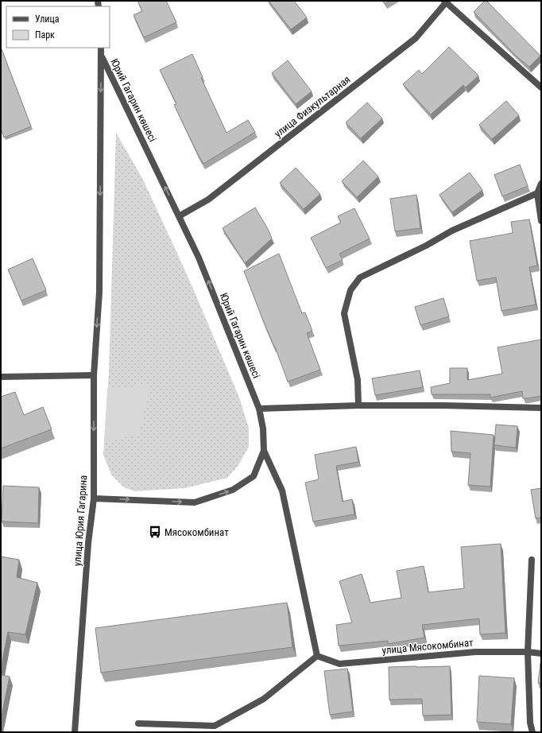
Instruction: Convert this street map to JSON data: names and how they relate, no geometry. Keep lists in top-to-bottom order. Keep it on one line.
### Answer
{"streets":{"street":["Юрий Гагарин көшесі","улица Физкультарная","улица Юрия Гагарина","улица Мясокомбинат"]},"crossings":[["Юрий Гагарин көшесі","улица Физкультарная"],["Юрий Гагарин көшесі","улица Юрия Гагарина"]],"one_way":["улица Юрия Гагарина"],"places":{"bus stop":["Мясокомбинат"]},"legend":["Улица","Парк"]}
